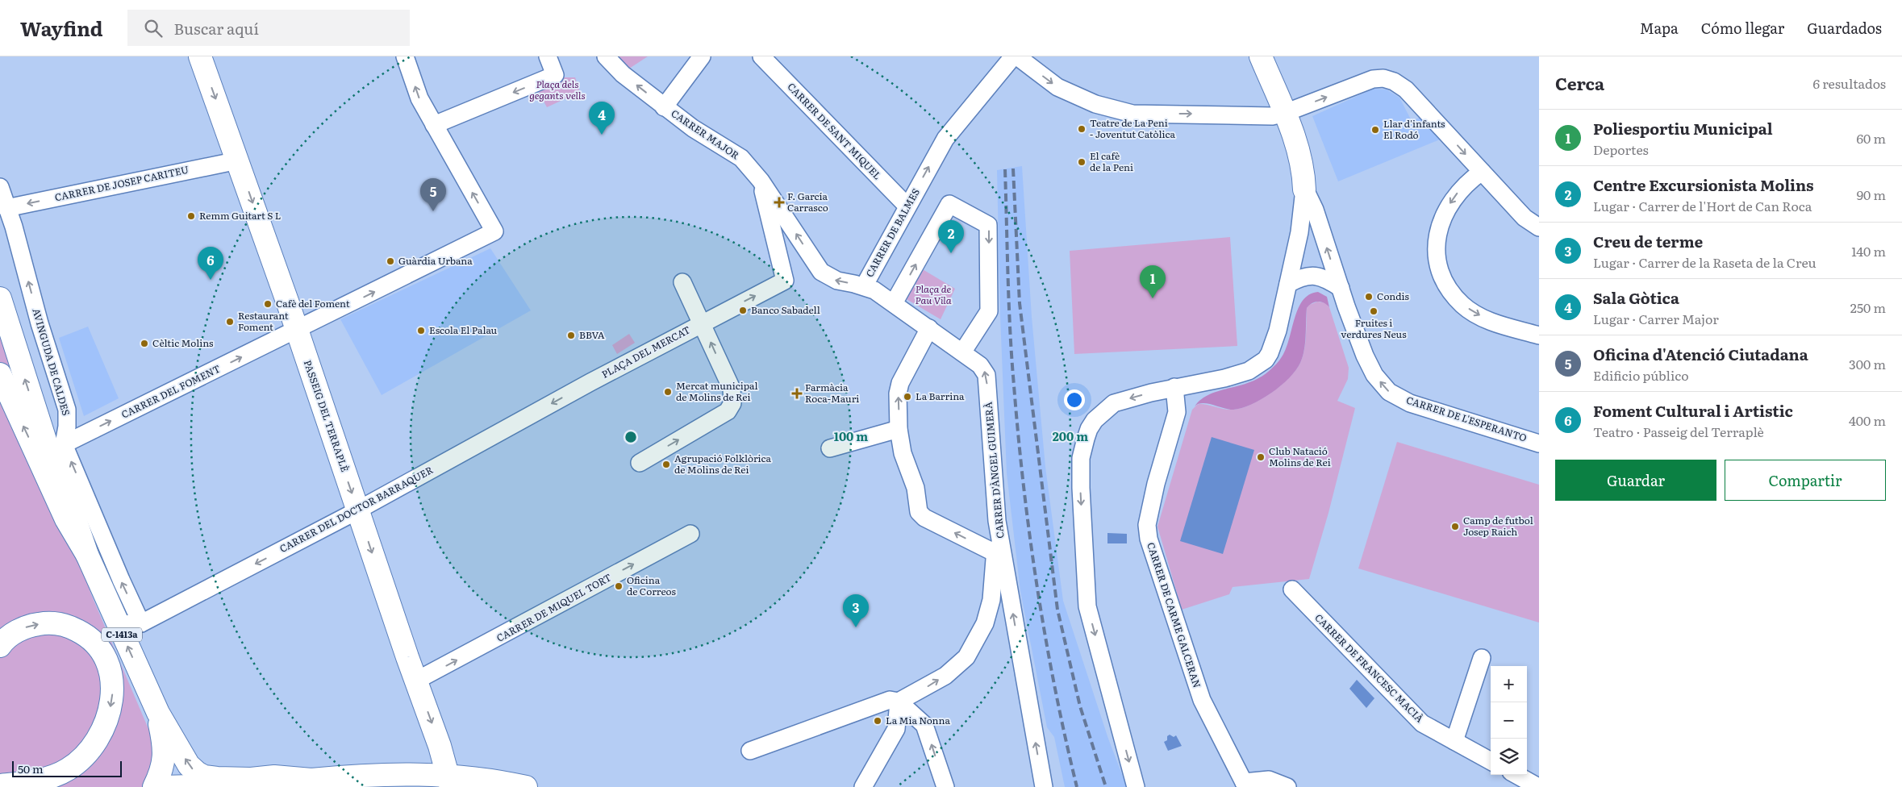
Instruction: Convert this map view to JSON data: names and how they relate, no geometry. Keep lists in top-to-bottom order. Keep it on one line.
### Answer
{"streets":{"main road":["AVINGUDA DE CALDES","PASSEIG DEL TERRAPLÈ","CARRER DE L'ESPERANTO","C-1413a"],"street":["CARRER DE SANT MIQUEL","CARRER MAJOR","CARRER DE JOSEP CARITEU","CARRER DE BALMES","PLAÇA DEL MERCAT","CARRER DEL FOMENT","CARRER D'ÀNGEL GUIMERÀ","CARRER DEL DOCTOR BARRAQUER","CARRER DE MIQUEL TORT","CARRER DE CARME GALCERAN","CARRER DE FRANCESC MACIÀ"]},"crossings":[["CARRER DE SANT MIQUEL","CARRER DE BALMES"],["CARRER MAJOR","CARRER DE BALMES"],["CARRER MAJOR","PLAÇA DEL MERCAT"],["CARRER DE JOSEP CARITEU","AVINGUDA DE CALDES"],["CARRER DE JOSEP CARITEU","PASSEIG DEL TERRAPLÈ"],["CARRER DE BALMES","CARRER D'ÀNGEL GUIMERÀ"],["PLAÇA DEL MERCAT","CARRER DEL DOCTOR BARRAQUER"],["AVINGUDA DE CALDES","CARRER DEL FOMENT"],["AVINGUDA DE CALDES","CARRER DEL DOCTOR BARRAQUER"],["CARRER DEL FOMENT","PASSEIG DEL TERRAPLÈ"],["PASSEIG DEL TERRAPLÈ","CARRER DEL DOCTOR BARRAQUER"],["PASSEIG DEL TERRAPLÈ","CARRER DE MIQUEL TORT"]],"one_way":["CARRER DE JOSEP CARITEU","PLAÇA DEL MERCAT","AVINGUDA DE CALDES","CARRER DEL FOMENT","PASSEIG DEL TERRAPLÈ","CARRER DE L'ESPERANTO","CARRER D'ÀNGEL GUIMERÀ","CARRER DEL DOCTOR BARRAQUER","CARRER DE MIQUEL TORT"],"parks":["Plaça dels gegants vells","Plaça de Pau Vila"],"places":{"other":["Teatre de La Peni - Joventut Catòlica","Llar d'infants El Rodó","El cafè de la Peni","Remm Guitart S L","Guàrdia Urbana","Condis","Cafè del Foment","Banco Sabadell","Fruites i verdures Neus","Restaurant Foment","Escola El Palau","BBVA","Cèltic Molins","Mercat municipal de Molins de Rei","La Barrina","Club Natació Molins de Rei","Agrupació Folklòrica de Molins de Rei","Camp de futbol Josep Raich","Oficina de Correos","La Mia Nonna"],"health":["F. García Carrasco","Farmàcia Roca-Mauri"]},"scale_bar":"50 m","page":{"header":"Wayfind","search":"Buscar aquí","nav":["Mapa","Cómo llegar","Guardados"],"heading":["Cerca","6 resultados"],"pins":["4","5","2","6","1","3"],"list":[{"mark":"1","name":"Poliesportiu Municipal","note":"Deportes","value":"60 m"},{"mark":"2","name":"Centre Excursionista Molins","note":"Lugar · Carrer de l'Hort de Can Roca","value":"90 m"},{"mark":"3","name":"Creu de terme","note":"Lugar · Carrer de la Raseta de la Creu","value":"140 m"},{"mark":"4","name":"Sala Gòtica","note":"Lugar · Carrer Major","value":"250 m"},{"mark":"5","name":"Oficina d'Atenció Ciutadana","note":"Edificio público","value":"300 m"},{"mark":"6","name":"Foment Cultural i Artistic","note":"Teatro · Passeig del Terraplè","value":"400 m"}],"buttons":["Guardar","Compartir"],"map_buttons":["+","−"],"scale":"50 m"},"rings":["100 m","200 m"]}
